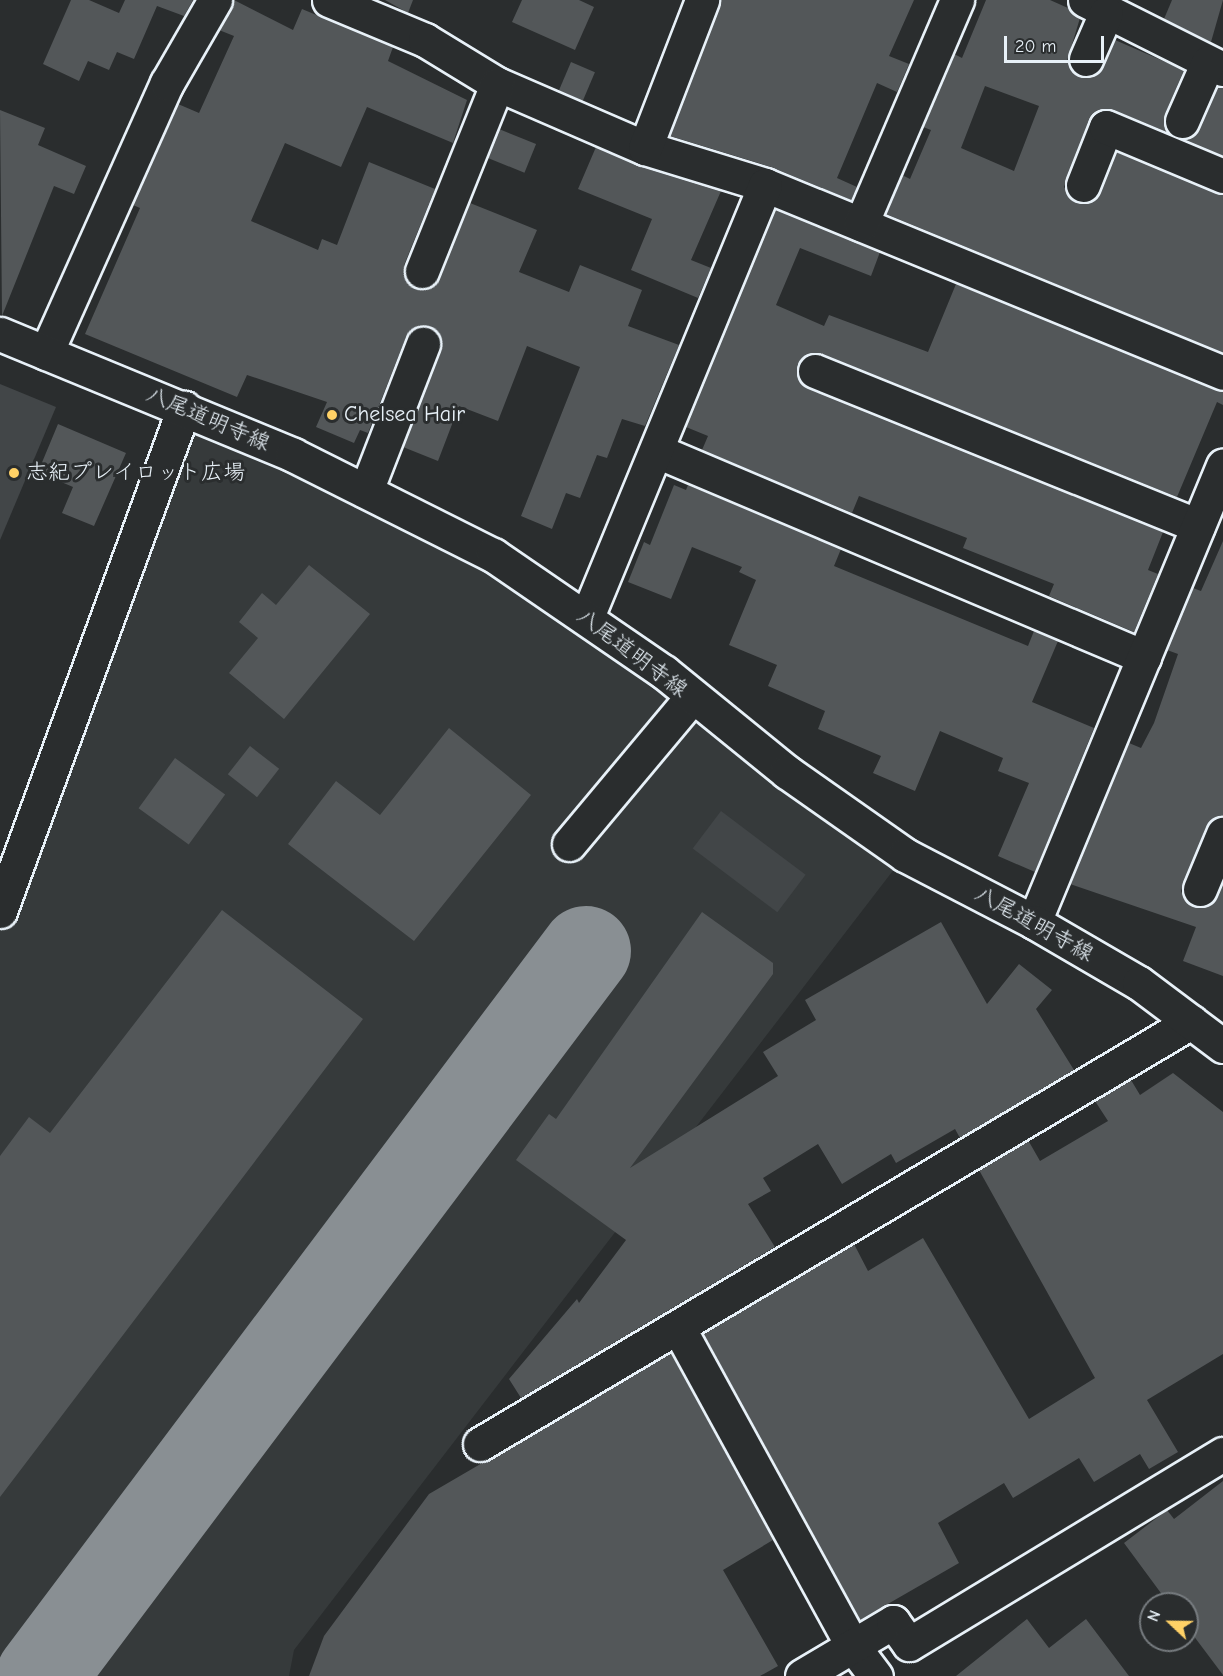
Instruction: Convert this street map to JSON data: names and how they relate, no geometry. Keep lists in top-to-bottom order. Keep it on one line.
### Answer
{"streets":{"street":["八尾道明寺線"]},"places":["Chelsea Hair","志紀プレイロット広場"],"scale_bar":"20 m","north":"left"}
